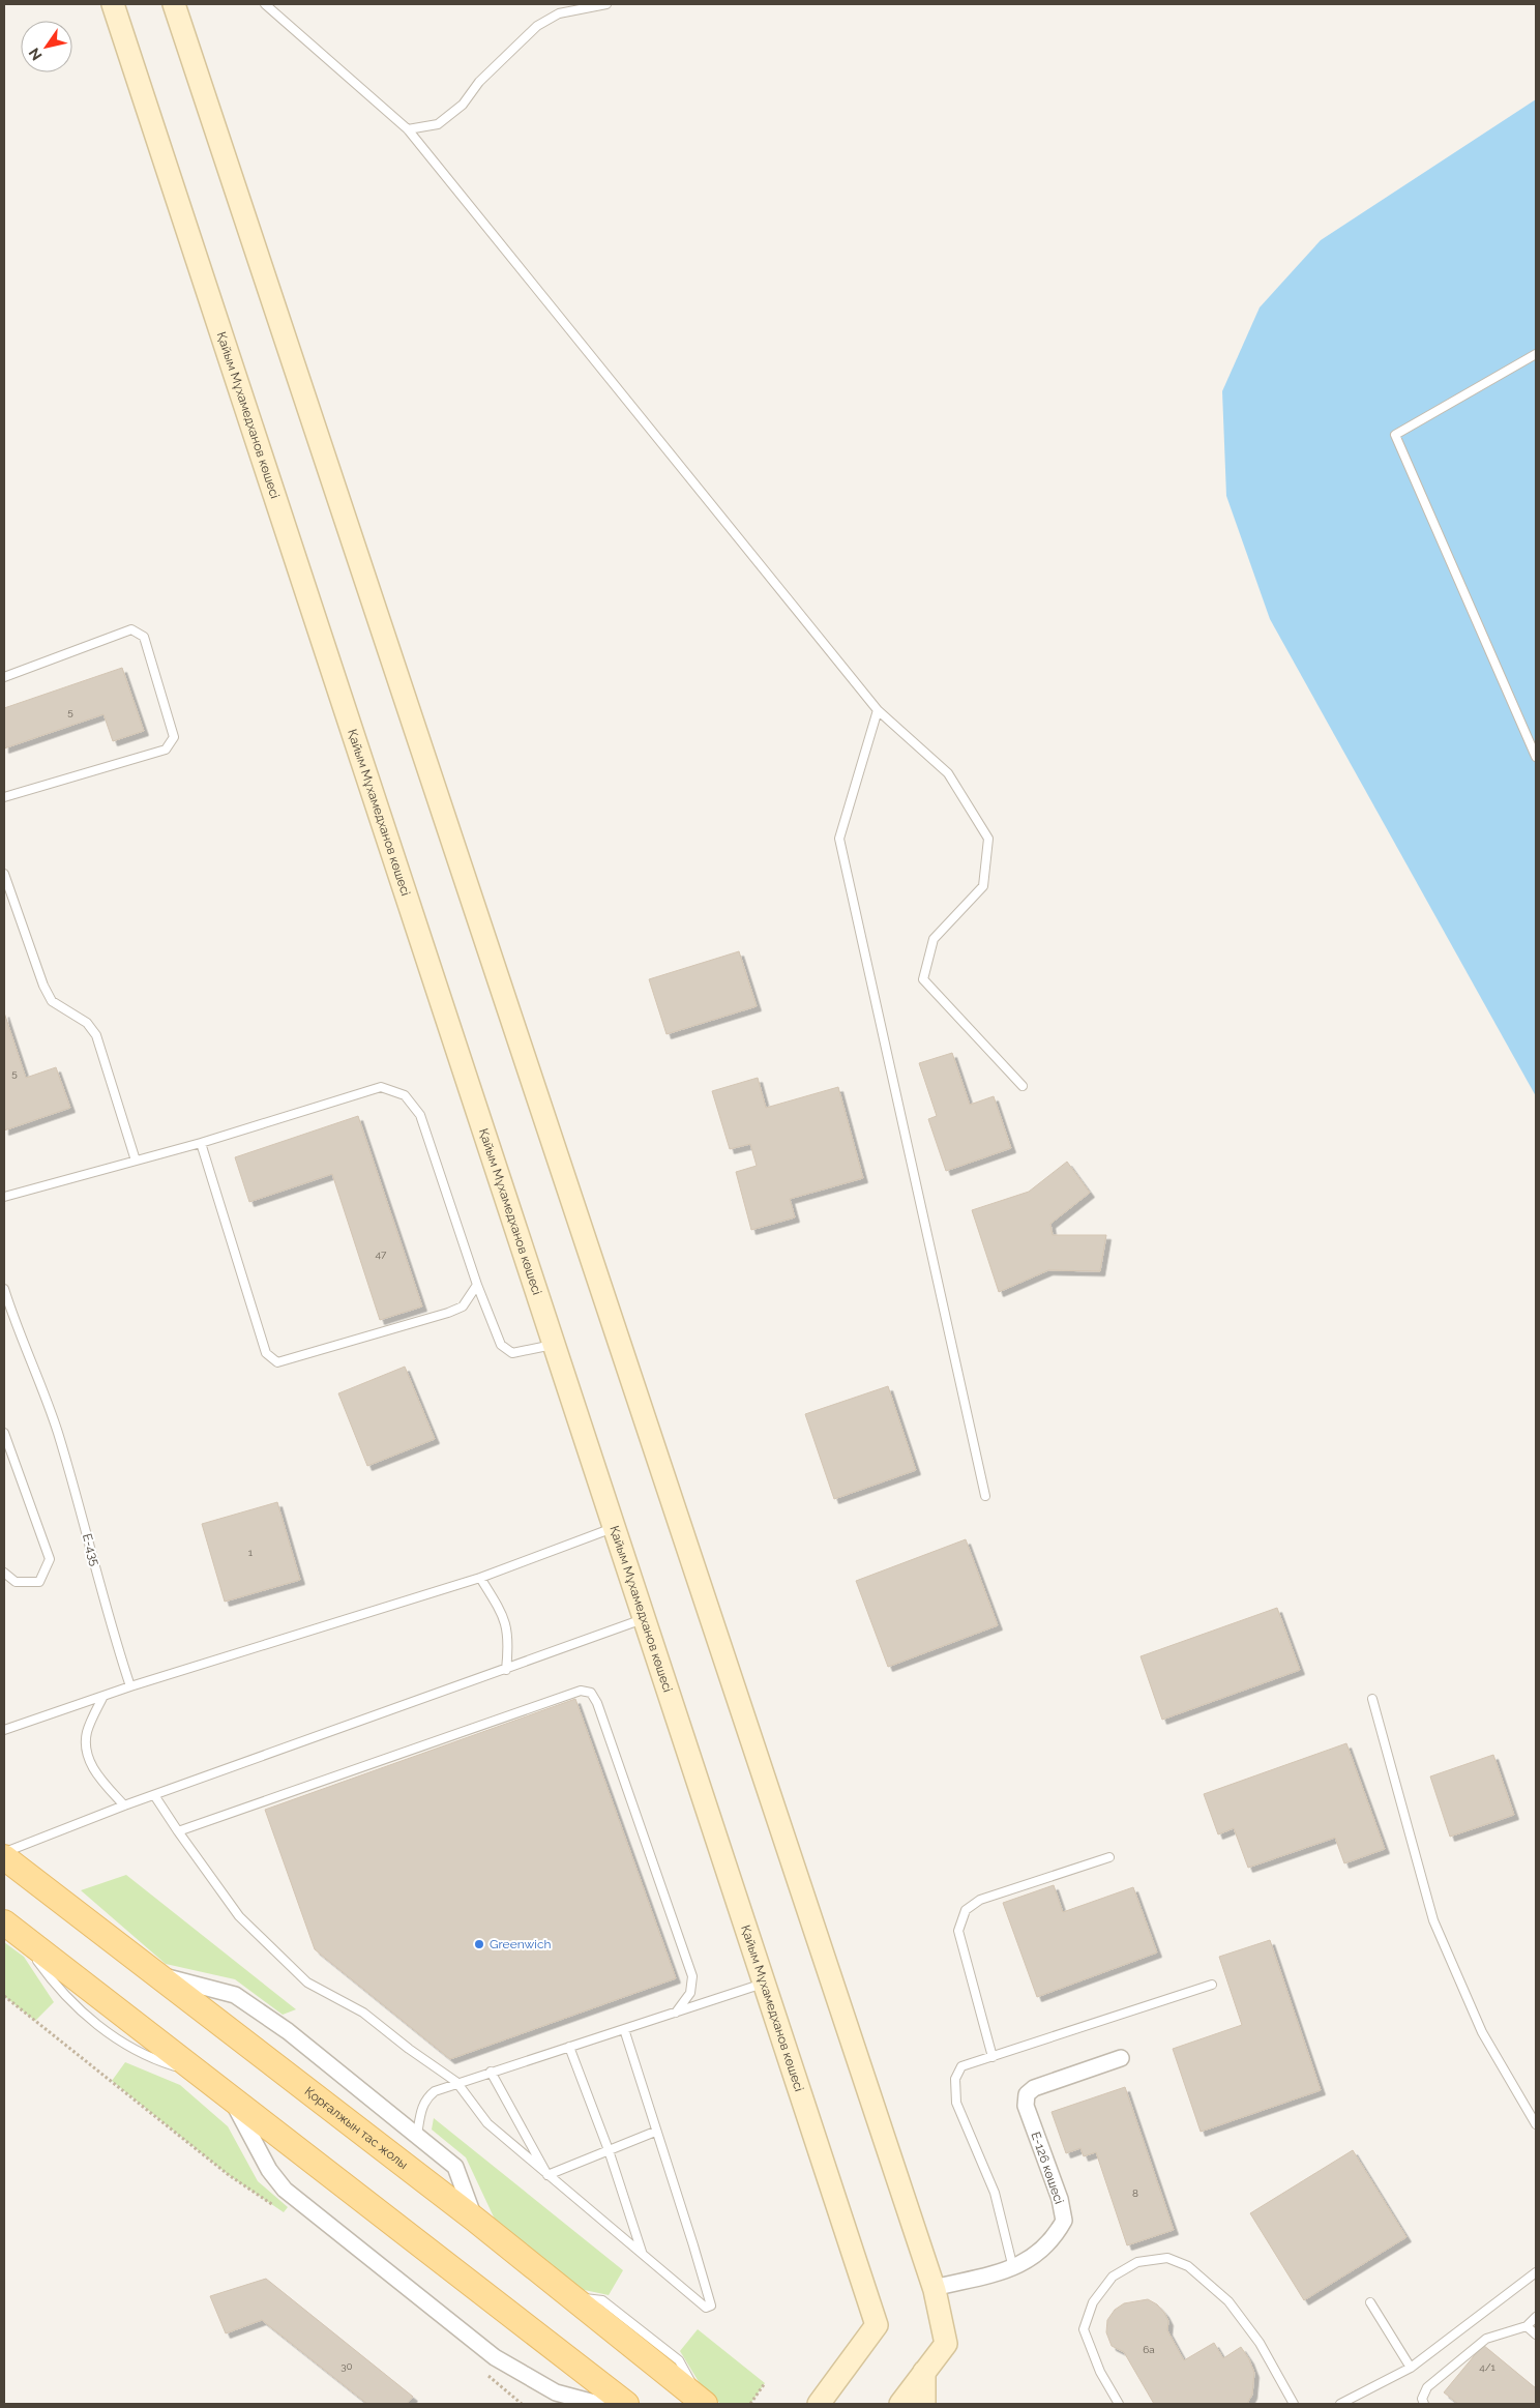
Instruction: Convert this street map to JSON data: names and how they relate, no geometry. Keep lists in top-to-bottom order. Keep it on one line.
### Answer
{"streets":{"main road":["Қайым Мұхамедханов көшесі","Қорғалжын тас жолы"],"street":["Е-126 көшесі"],"lane":["Е-435"]},"places":["Greenwich"],"house_numbers":["5","5","47","1","8","6а","30","4/1"],"north":"bottom left"}
